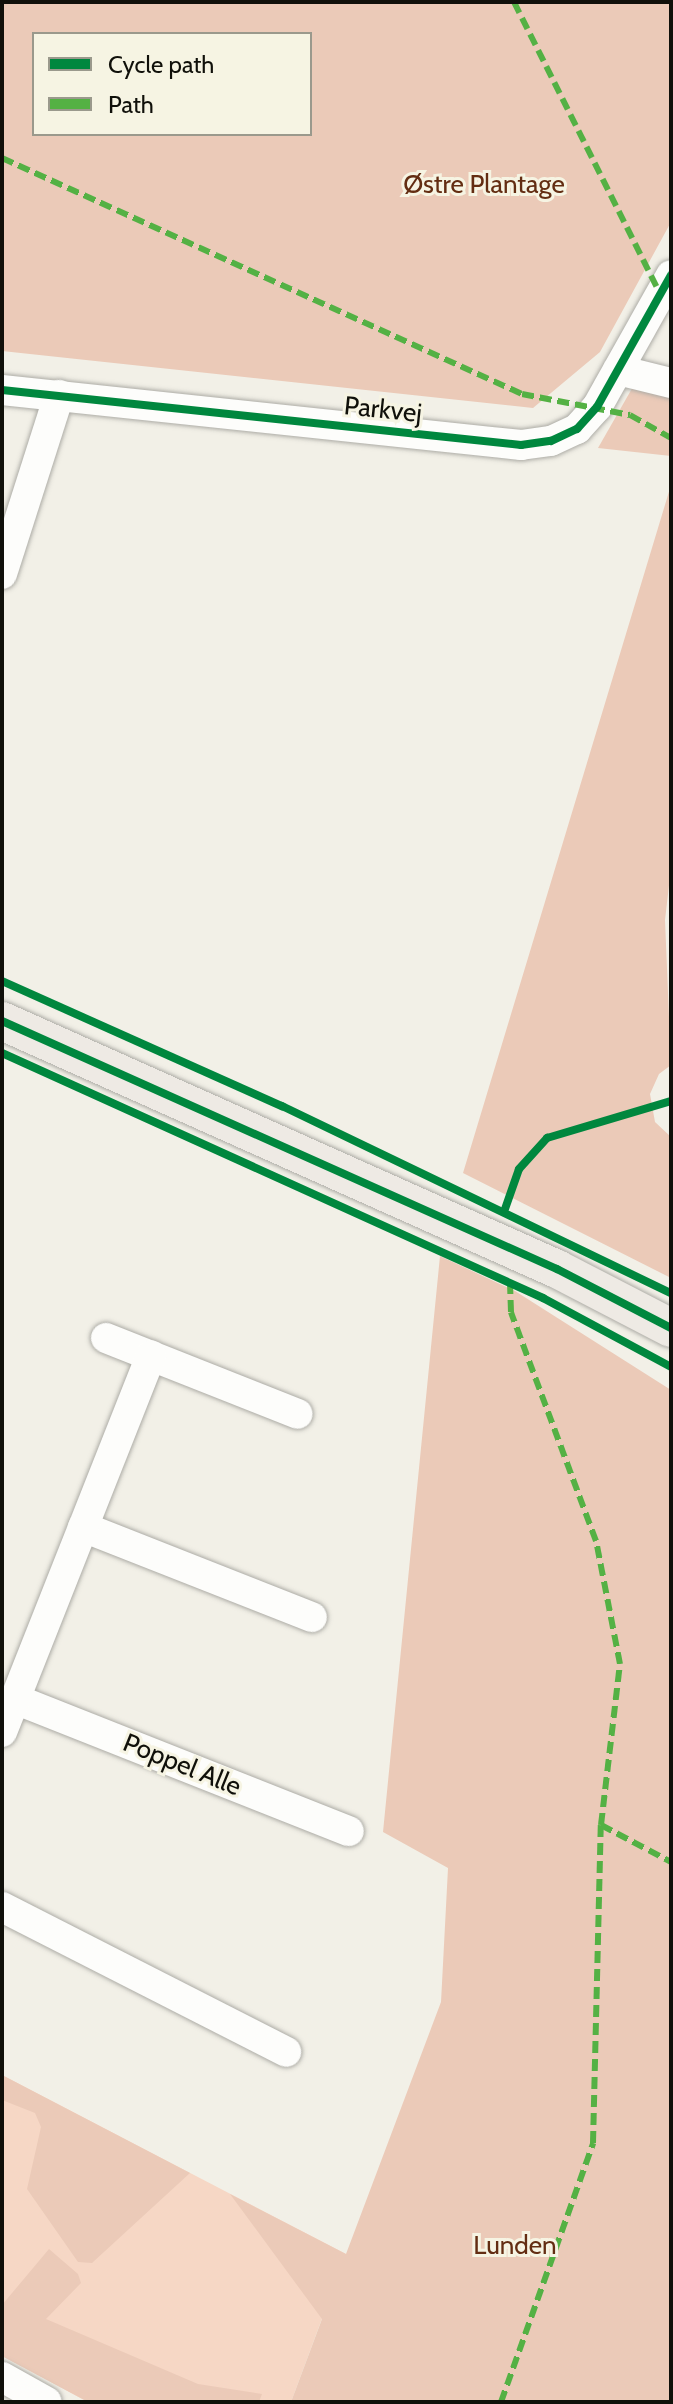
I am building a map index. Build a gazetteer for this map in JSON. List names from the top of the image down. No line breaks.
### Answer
{"streets":{"street":["Parkvej","Poppel Alle"]},"parks":["Østre Plantage","Lunden"],"legend":["Cycle path","Path"]}
